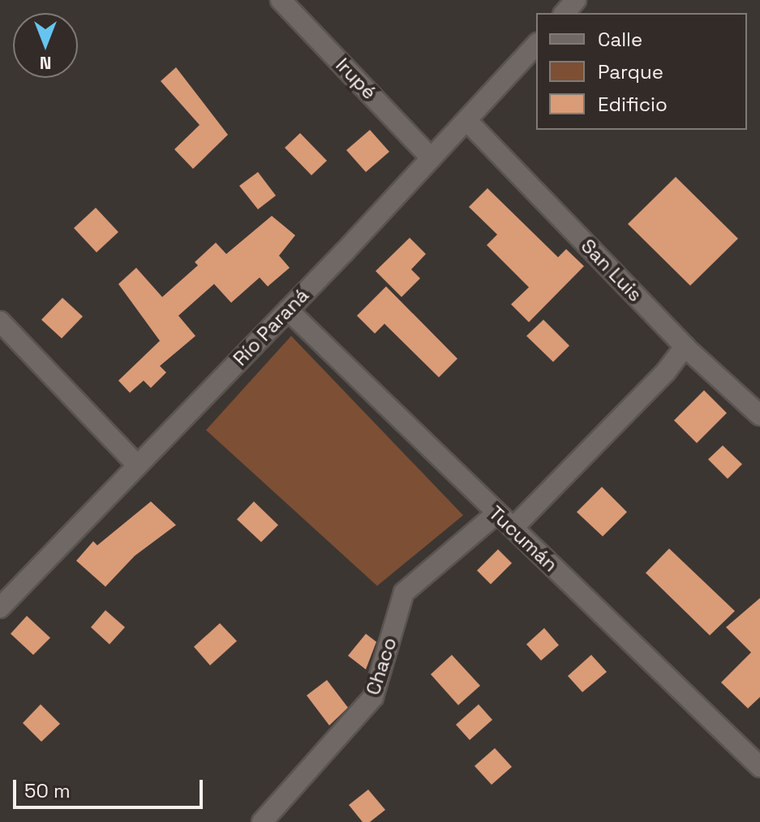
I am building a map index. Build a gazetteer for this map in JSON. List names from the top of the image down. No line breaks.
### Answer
{"streets":{"street":["Irupé","San Luis","Río Paraná","Tucumán","Chaco"]},"crossings":[["Irupé","Río Paraná"],["San Luis","Río Paraná"],["Río Paraná","Tucumán"],["Tucumán","Chaco"]],"legend":["Calle","Parque","Edificio"],"scale_bar":"50 m","north":"bottom"}
